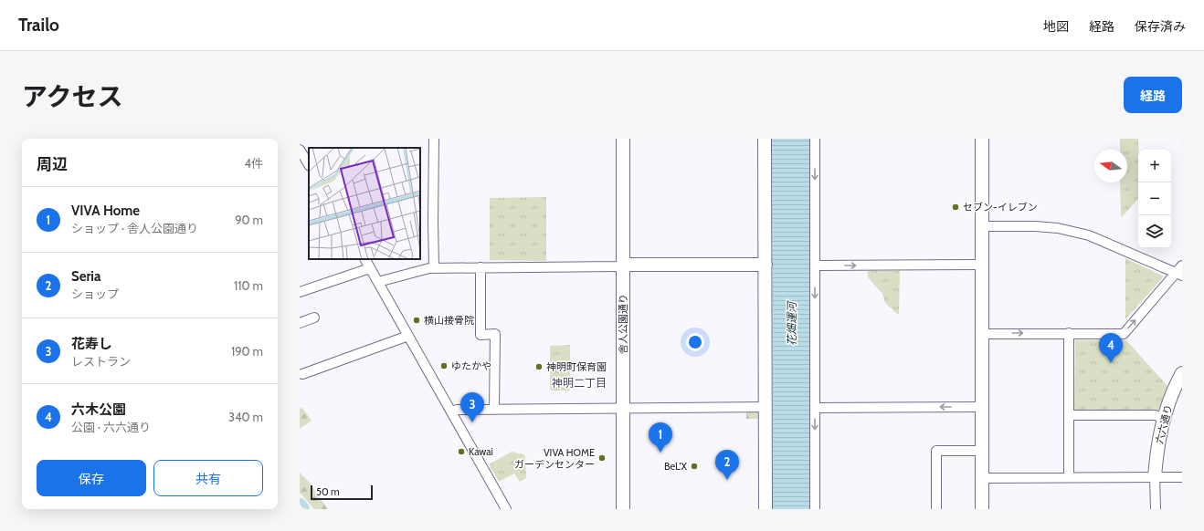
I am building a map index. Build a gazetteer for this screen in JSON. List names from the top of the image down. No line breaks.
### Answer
{"streets":{"street":["舎人公園通り","六六通り"]},"districts":["神明二丁目"],"water":["花畑運河"],"places":["セブン-イレブン","横山接骨院","ゆたかや","神明町保育園","Kawai","VIVA HOME ガーデンセンター","BeL'X"],"scale_bar":"50 m","north":"left","page":{"header":"Trailo","nav":["地図","経路","保存済み"],"title":"アクセス","buttons":["経路",["保存","共有"]],"heading":["周辺","4件"],"map_buttons":["+","−"],"list":[{"mark":"1","name":"VIVA Home","note":"ショップ · 舎人公園通り","value":"90 m"},{"mark":"2","name":"Seria","note":"ショップ","value":"110 m"},{"mark":"3","name":"花寿し","note":"レストラン","value":"190 m"},{"mark":"4","name":"六木公園","note":"公園 · 六六通り","value":"340 m"}],"pins":["4","3","1","2"],"scale":"50 m"}}
